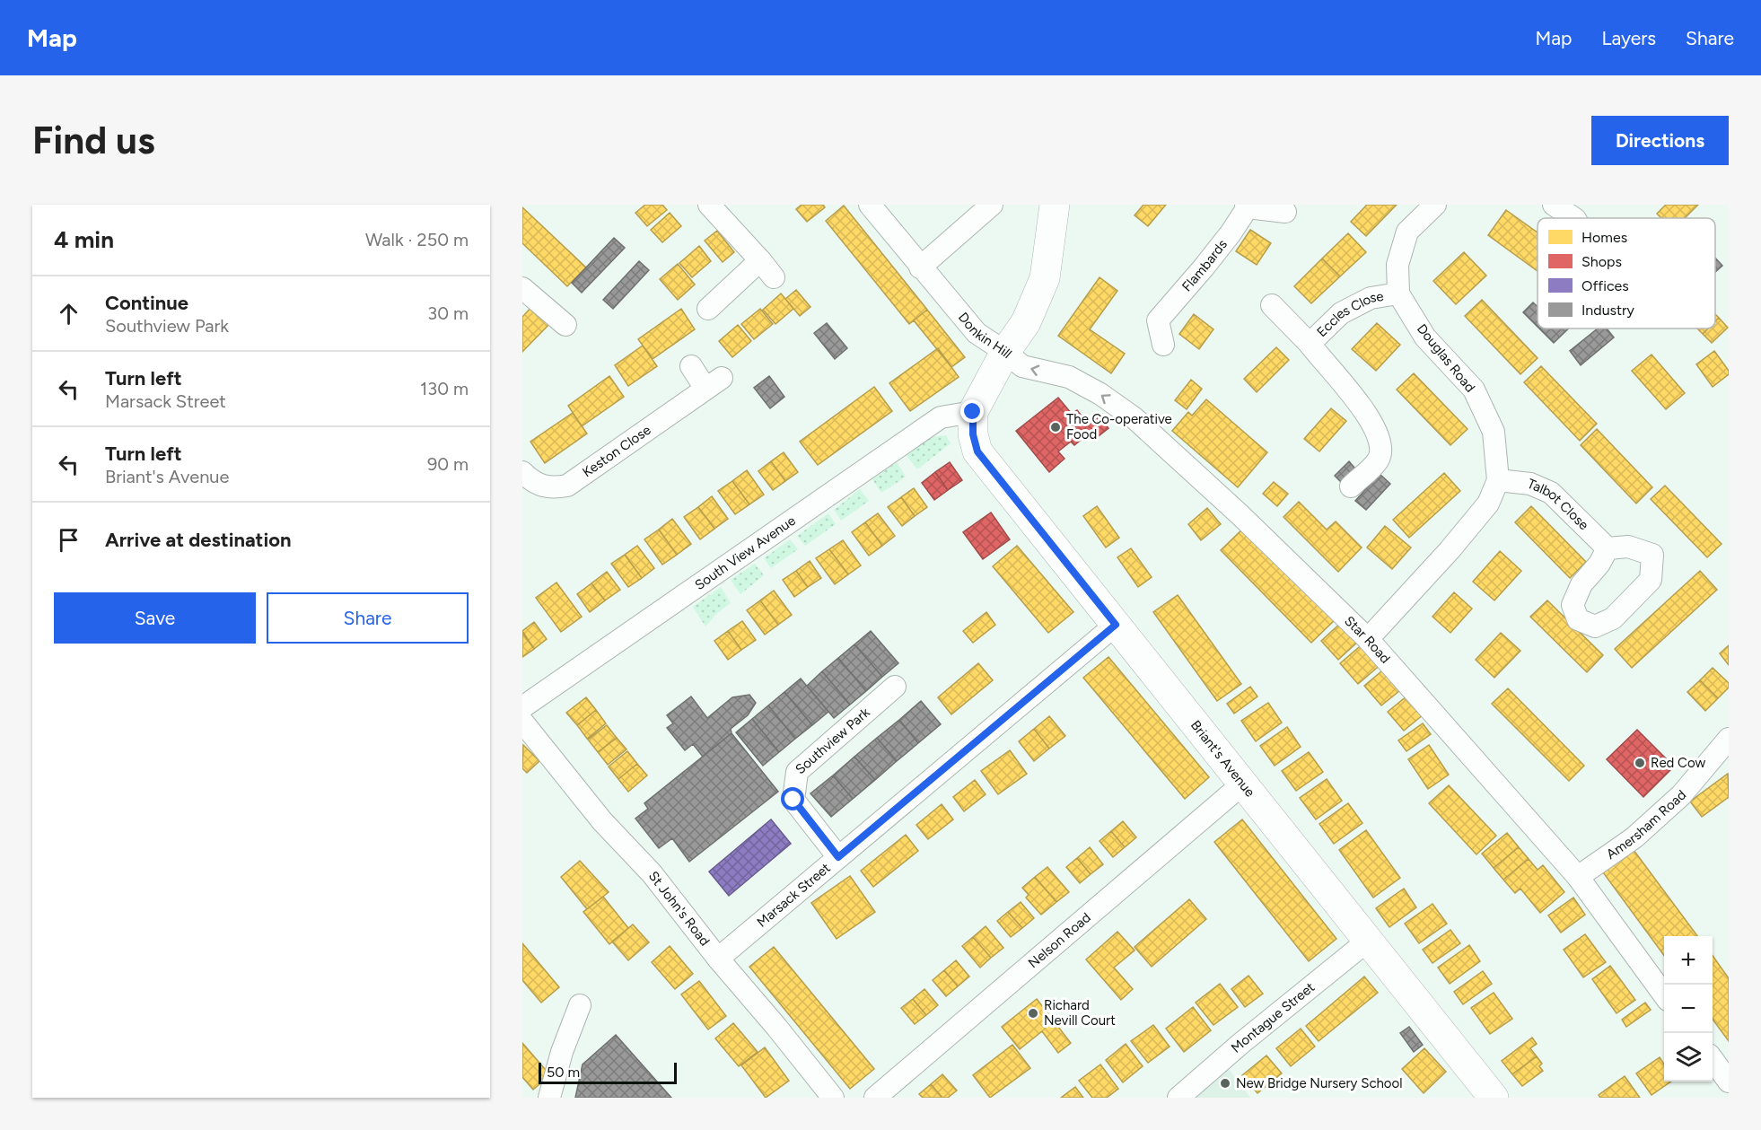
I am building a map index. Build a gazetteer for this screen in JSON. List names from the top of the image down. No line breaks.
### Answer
{"streets":{"main road":["Donkin Hill","Briant's Avenue"],"street":["Flambards","Eccles Close","Douglas Road","Keston Close","Talbot Close","South View Avenue","Star Road","Southview Park","Amersham Road","Marsack Street","St John's Road","Nelson Road","Montague Street"]},"crossings":[["Eccles Close","Douglas Road"],["Donkin Hill","South View Avenue"],["Donkin Hill","Star Road"],["Donkin Hill","Briant's Avenue"],["Douglas Road","Talbot Close"],["Douglas Road","Star Road"],["South View Avenue","Briant's Avenue"],["Star Road","Amersham Road"],["Southview Park","Marsack Street"],["Briant's Avenue","Marsack Street"],["Briant's Avenue","Nelson Road"],["Briant's Avenue","Montague Street"],["Marsack Street","St John's Road"]],"one_way":["Star Road"],"places":["The Co-operative Food","Red Cow","Richard Nevill Court","New Bridge Nursery School"],"legend":["Homes","Shops","Offices","Industry"],"scale_bar":"50 m","page":{"header":"Map","nav":["Map","Layers","Share"],"buttons":["Directions",["Save","Share"]],"title":"Find us","heading":["4 min","Walk · 250 m"],"list":[["Continue","Southview Park","30 m"],["Turn left","Marsack Street","130 m"],["Turn left","Briant's Avenue","90 m"],"Arrive at destination"],"map_buttons":["+","−"],"scale":"50 m"}}
